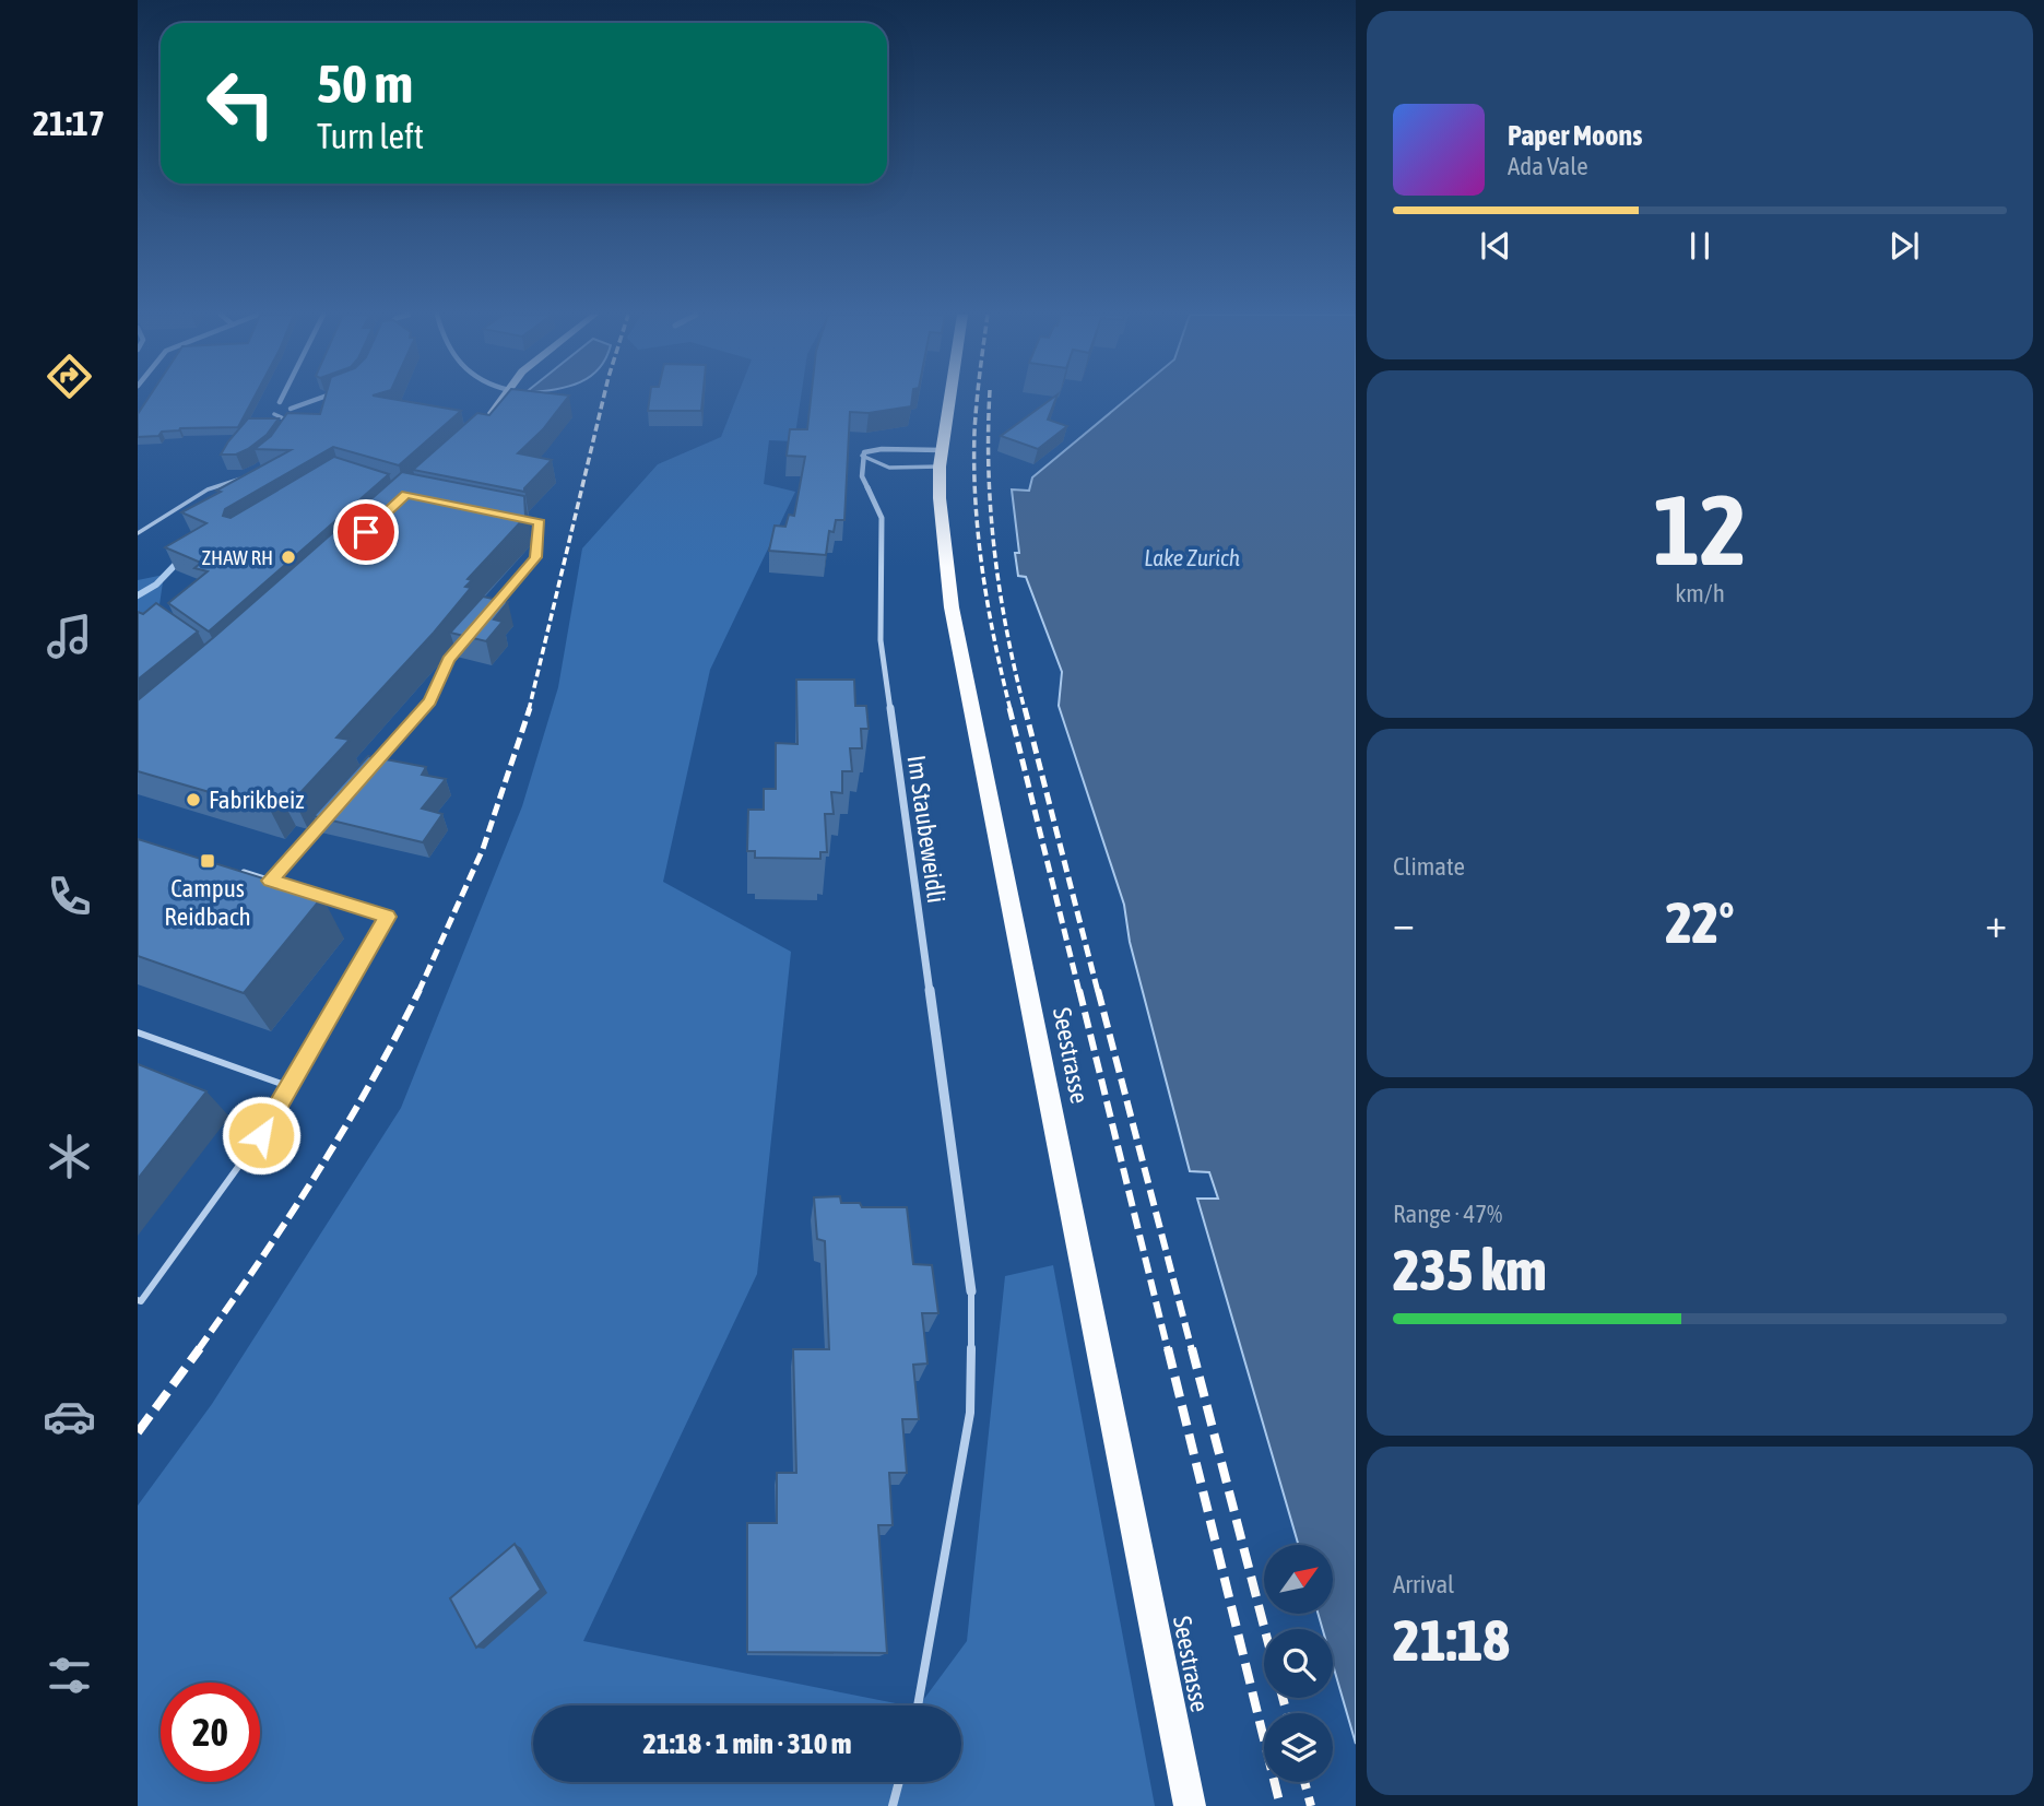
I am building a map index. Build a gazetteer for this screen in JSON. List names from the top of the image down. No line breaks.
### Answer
{"streets":{"main road":["Seestrasse"],"street":["Im Staubeweidli"]},"water":["Lake Zurich"],"places":{"other":["ZHAW RH","Fabrikbeiz"],"transit":["Campus Reidbach"]},"north":"top right","page":{"tabs":"21:17","turn":["50 m","Turn left"],"song":["Paper Moons","Ada Vale"],"tile":[["12","km/h"],"Climate",["Range · 47%","235 km"],["Arrival","21:18"]],"heat":["−","22°","+"],"limit":"20","trip":"21:18 · 1 min · 310 m"}}
